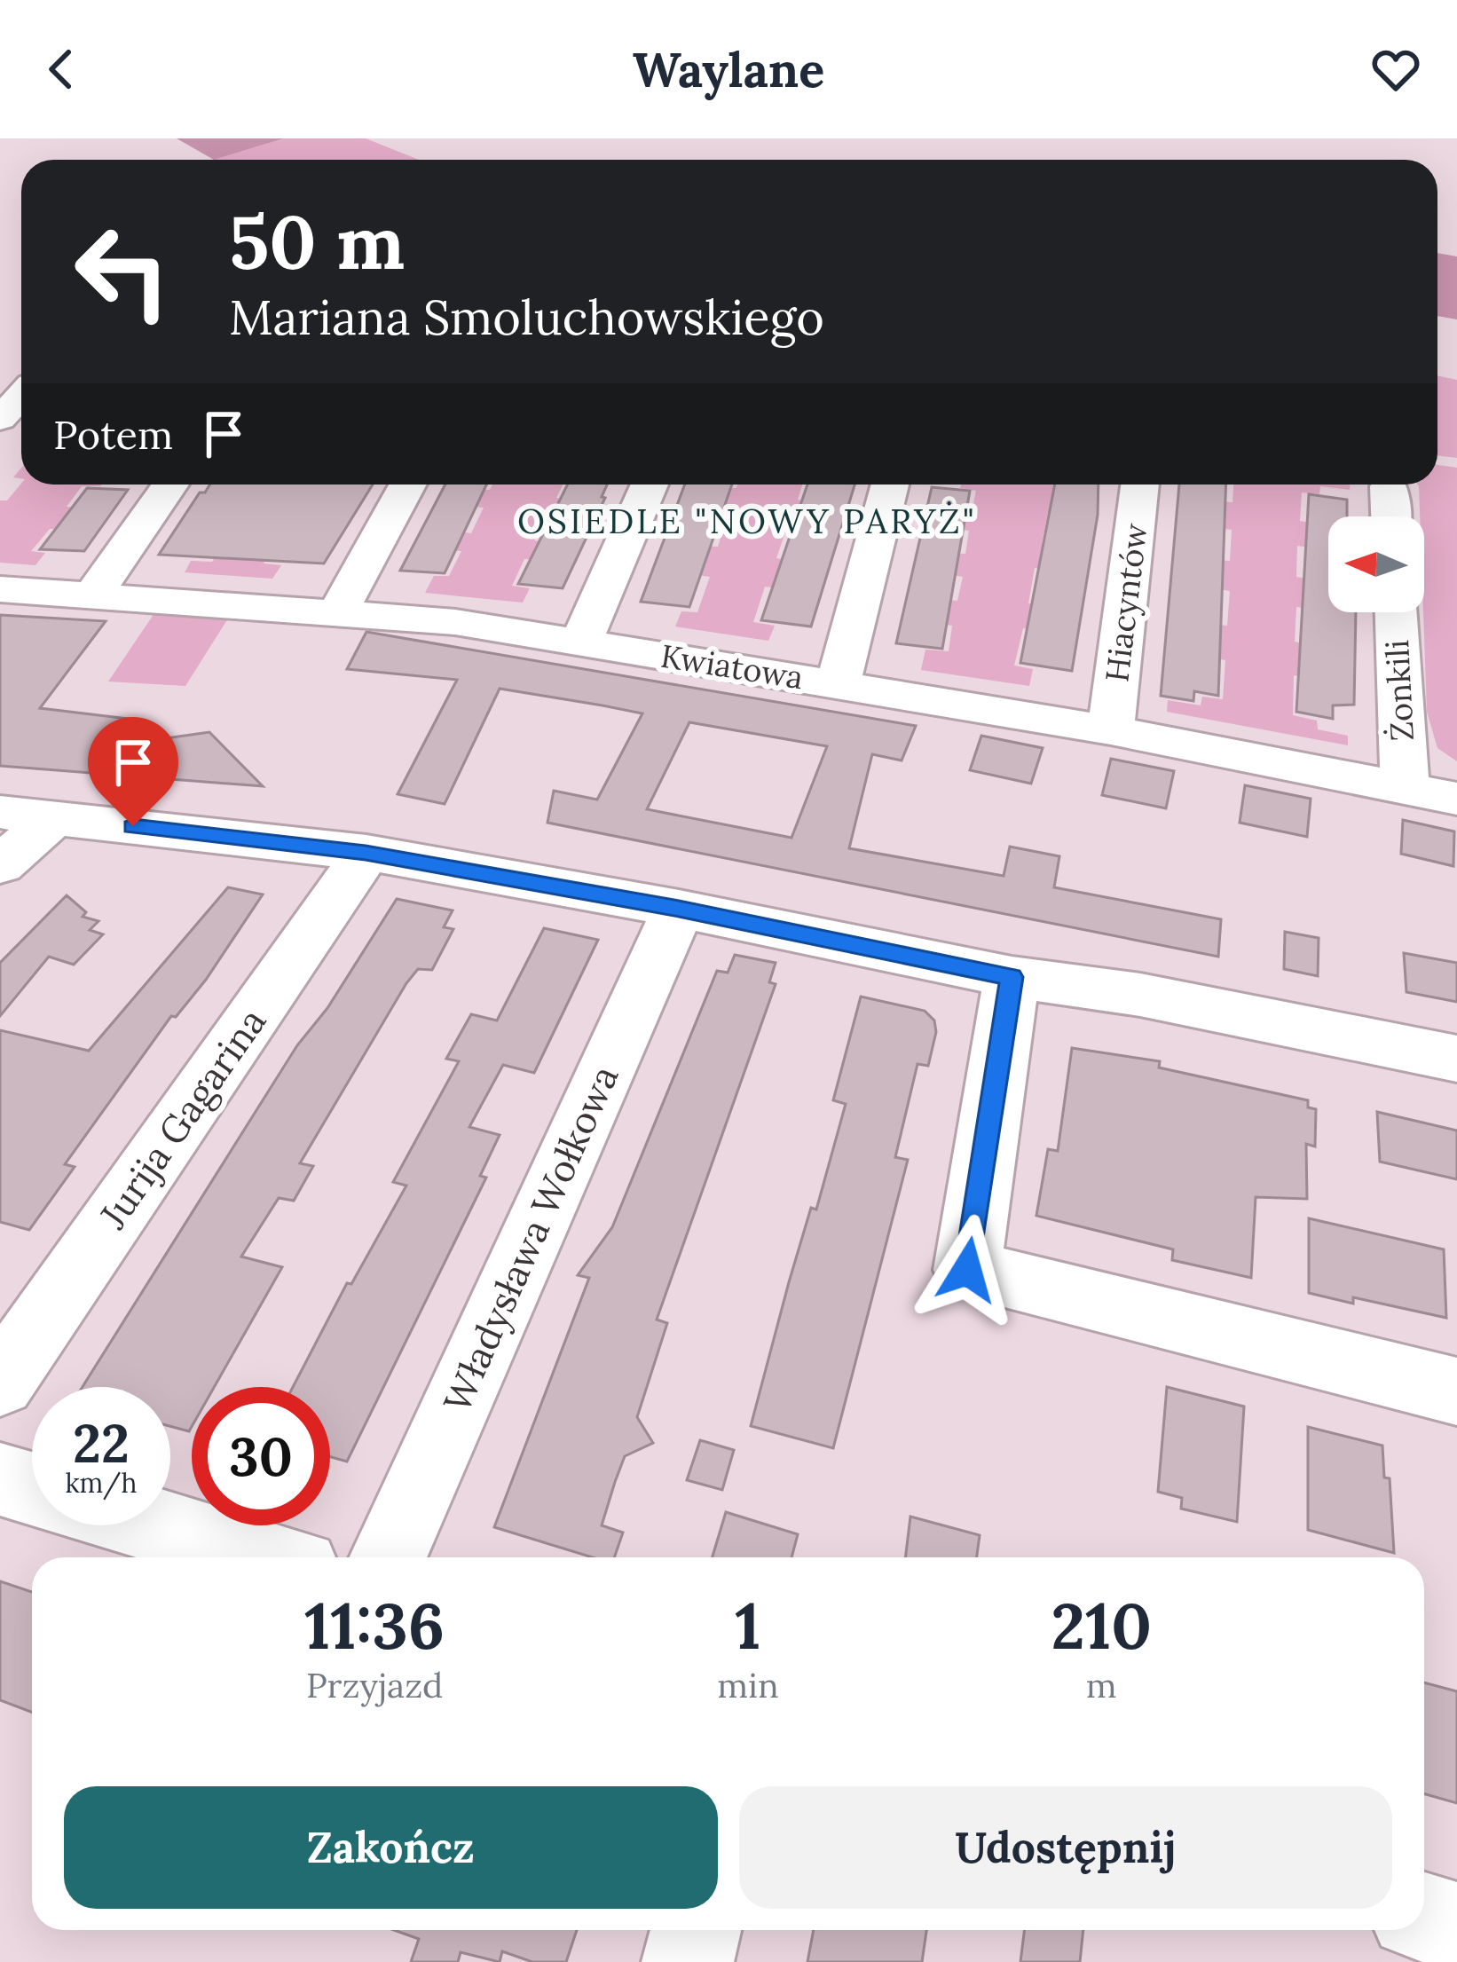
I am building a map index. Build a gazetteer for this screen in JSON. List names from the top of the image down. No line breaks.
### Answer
{"streets":{"street":["Hiacyntów","Kwiatowa","Żonkili","Jurija Gagarina","Władysława Wołkowa"]},"crossings":[["Hiacyntów","Kwiatowa"],["Kwiatowa","Żonkili"]],"districts":["OSIEDLE \"NOWY PARYŻ\""],"north":"left","page":{"header":"Waylane","turn":["50 m","Mariana Smoluchowskiego"],"then":"Potem","speed":"22 km/h","limit":"30","eta":["11:36","Przyjazd","1","min","210","m"],"buttons":["Zakończ","Udostępnij"]}}
